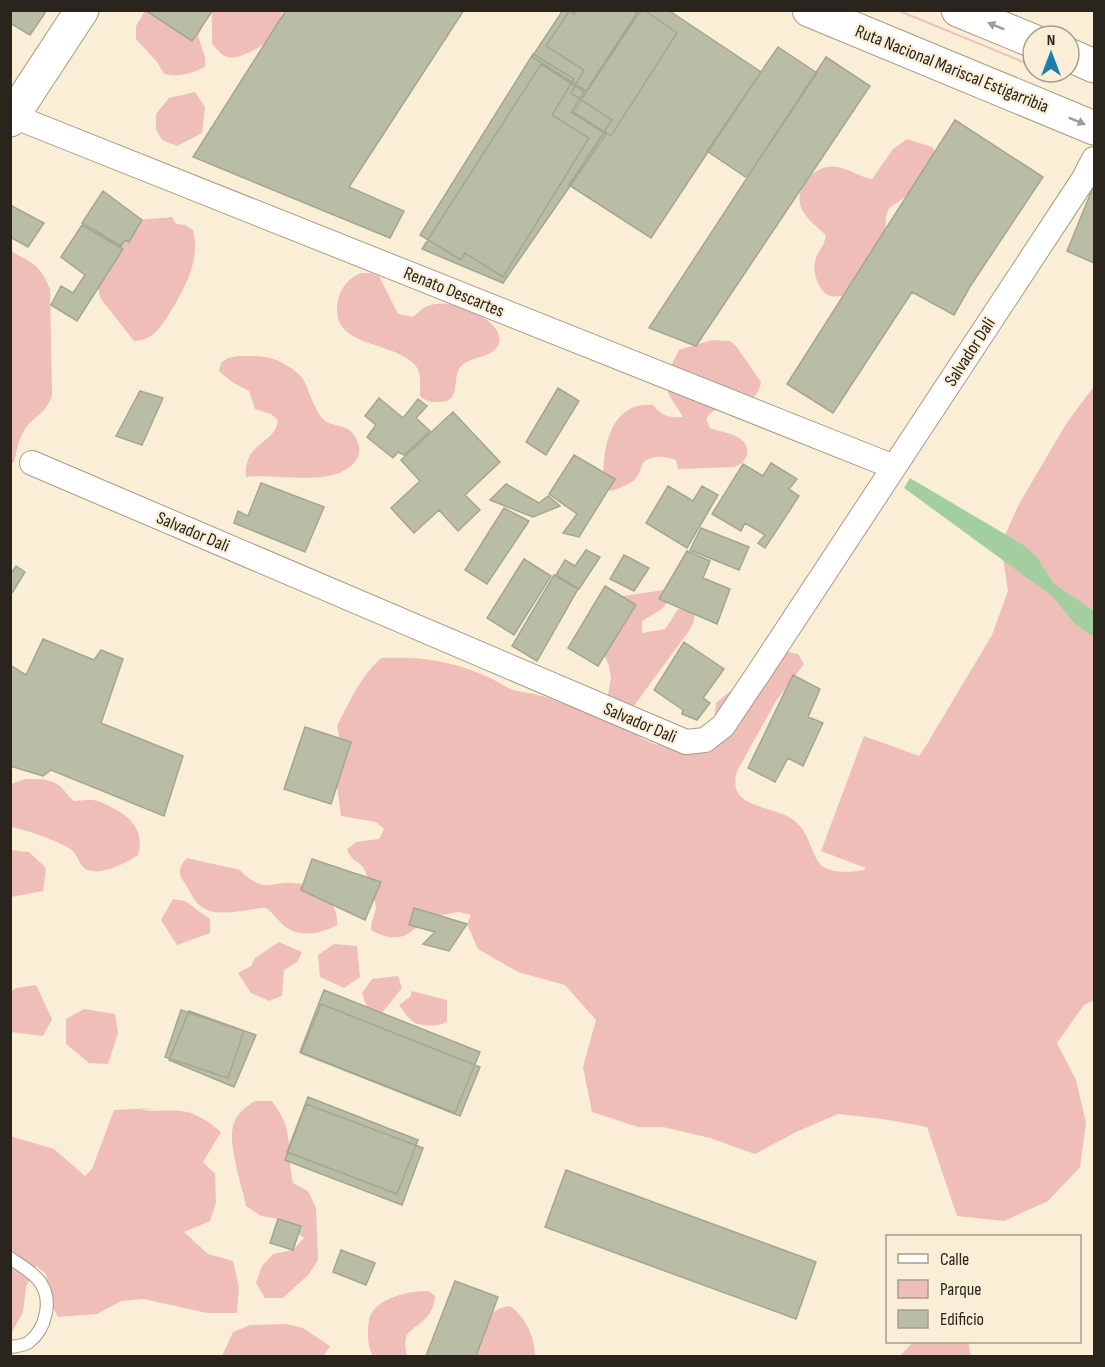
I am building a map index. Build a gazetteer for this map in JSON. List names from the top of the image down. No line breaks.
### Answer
{"streets":{"main road":["Ruta Nacional Mariscal Estigarribia"],"street":["Renato Descartes","Salvador Dali"]},"crossings":[["Renato Descartes","Salvador Dali"]],"one_way":["Ruta Nacional Mariscal Estigarribia"],"legend":["Calle","Parque","Edificio"],"north":"top"}
